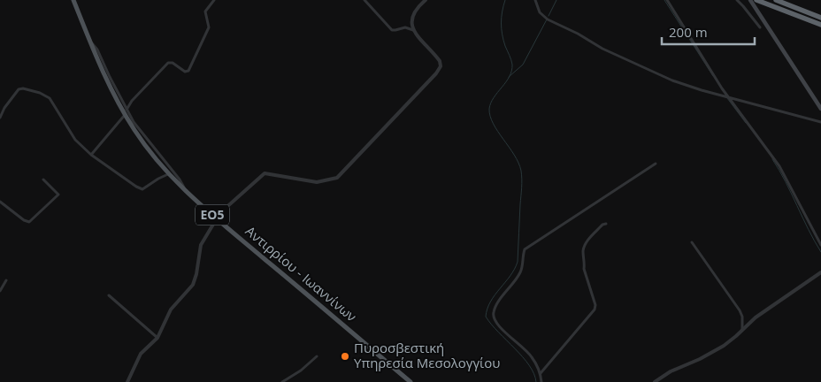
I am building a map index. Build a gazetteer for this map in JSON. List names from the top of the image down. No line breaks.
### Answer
{"streets":{"main road":["ΕΟ5","Αντιρρίου - Ιωαννίνων"]},"places":["Πυροσβεστική Υπηρεσία Μεσολογγίου"],"scale_bar":"200 m"}
